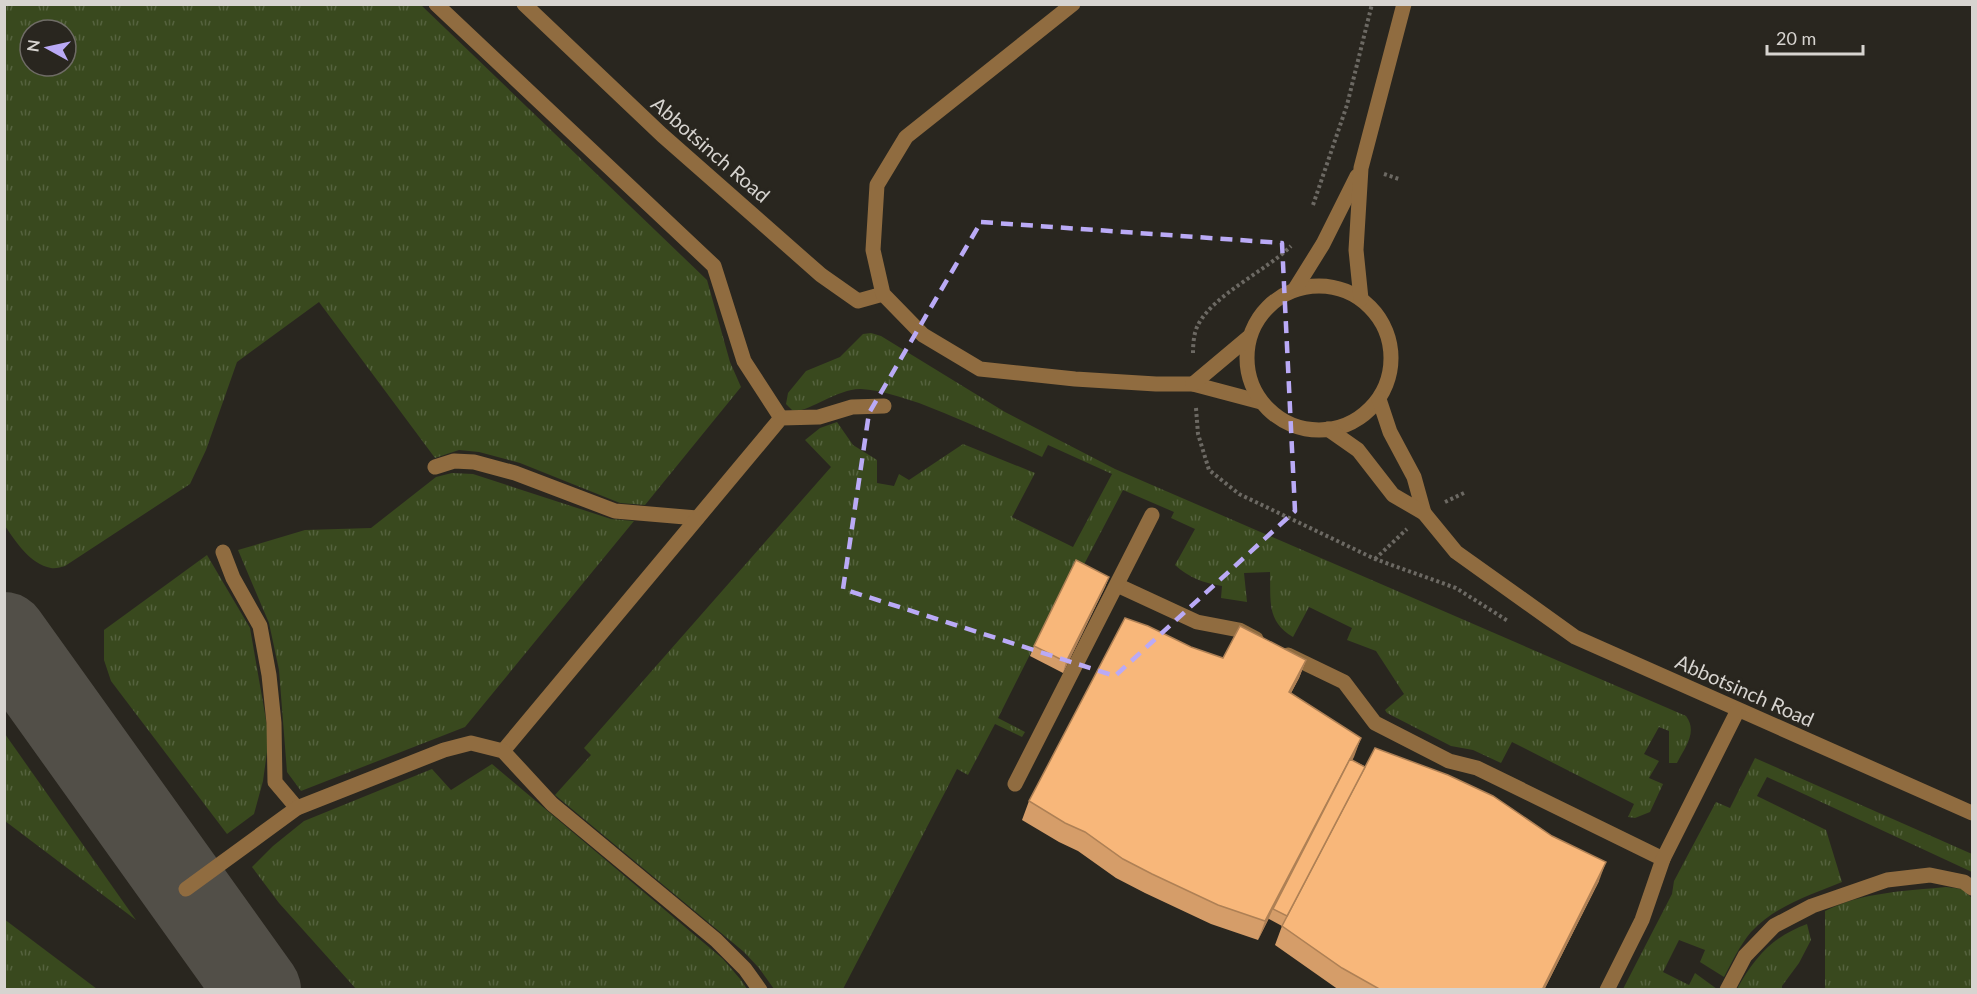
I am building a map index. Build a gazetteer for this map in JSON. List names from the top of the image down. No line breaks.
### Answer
{"streets":{"street":["Abbotsinch Road"]},"scale_bar":"20 m","north":"left"}
